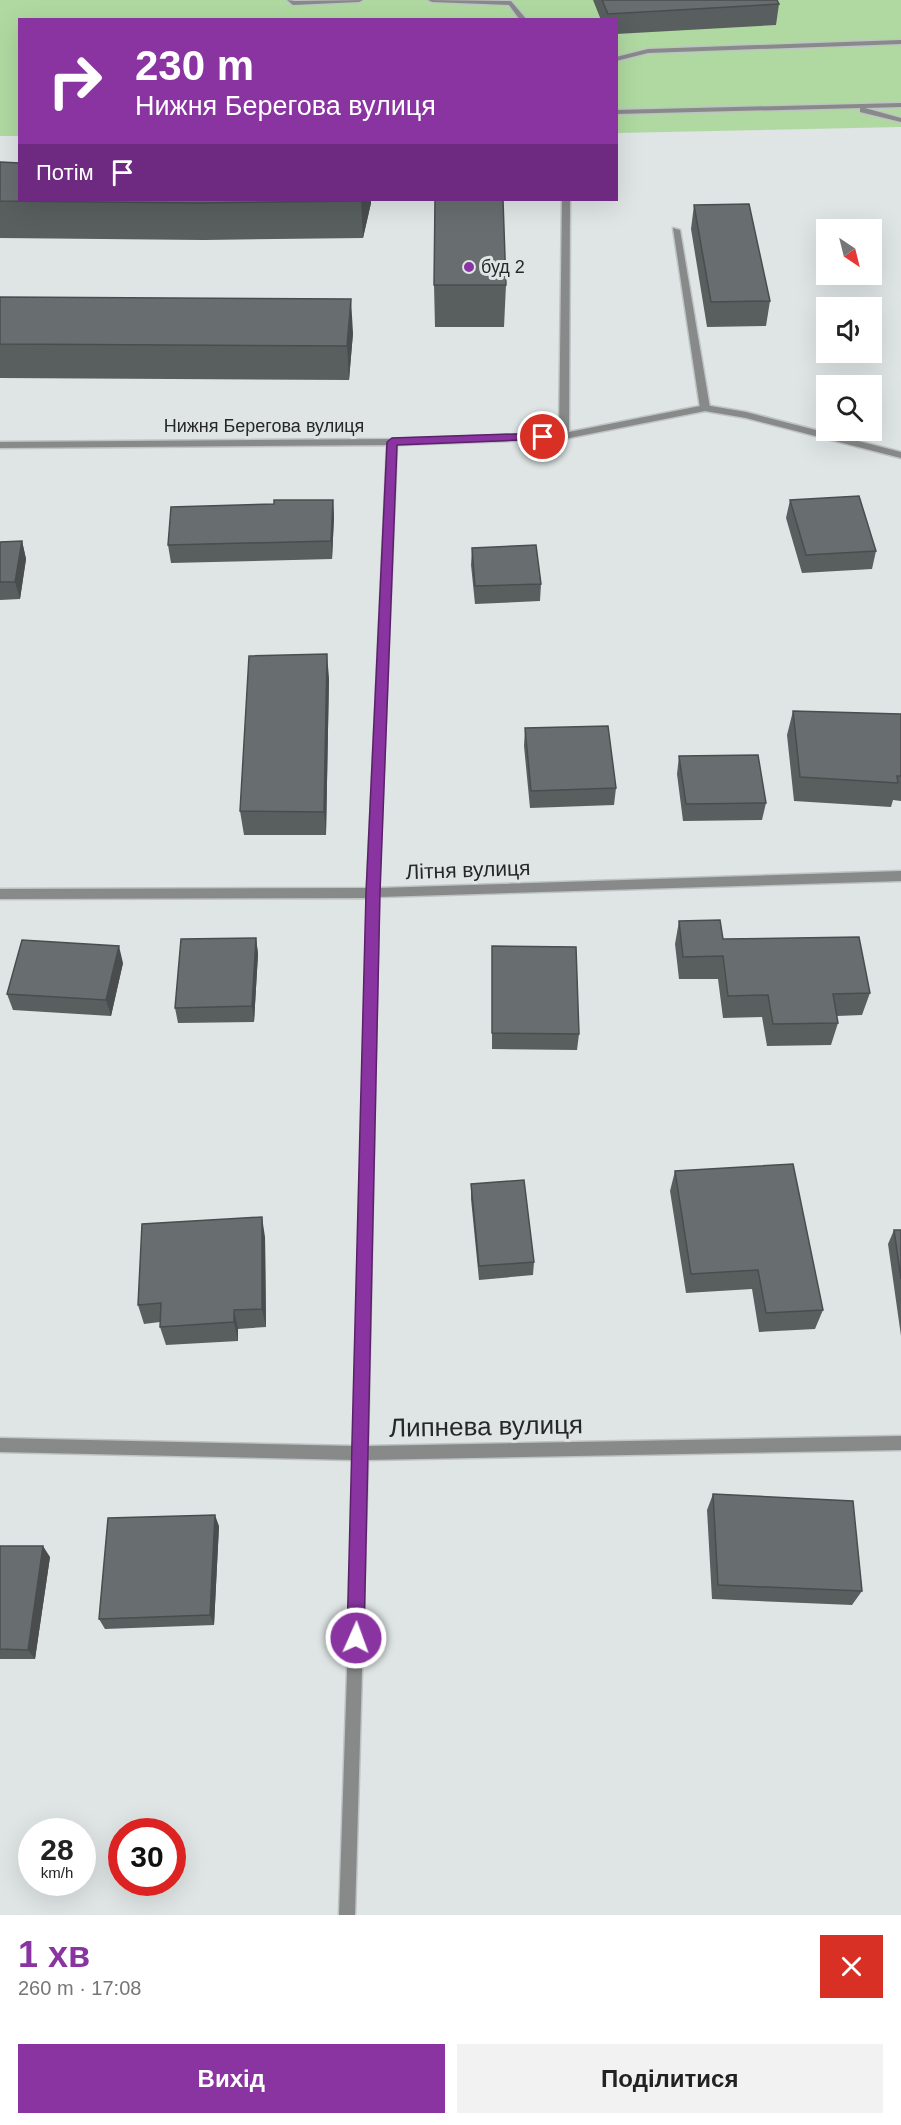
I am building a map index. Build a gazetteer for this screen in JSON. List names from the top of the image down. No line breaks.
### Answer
{"streets":{"street":["Нижня Берегова вулиця","Літня вулиця","Липнева вулиця"]},"places":["буд 2"],"north":"bottom right","page":{"turn":["230 m","Нижня Берегова вулиця"],"then":"Потім","speed":"28 km/h","limit":"30","heading":["1 хв","260 m · 17:08"],"buttons":["Вихід","Поділитися"]}}
